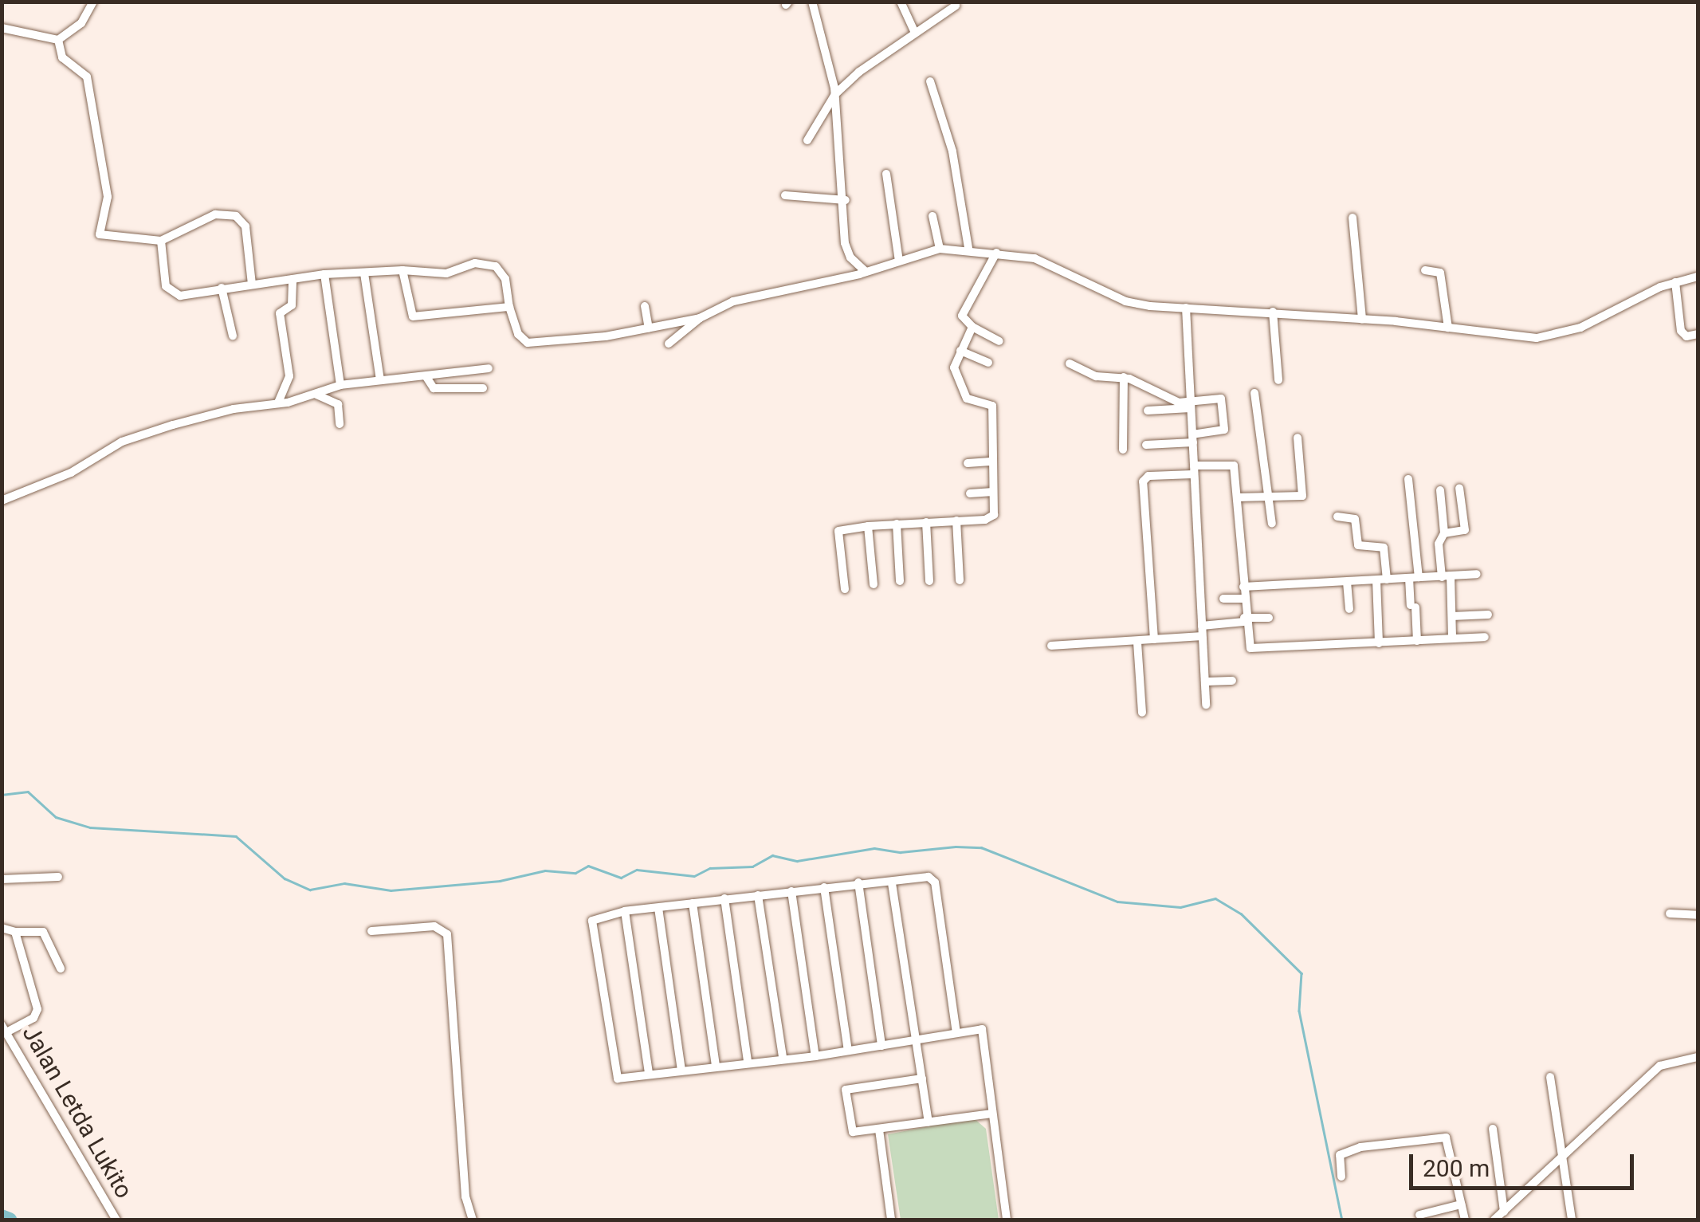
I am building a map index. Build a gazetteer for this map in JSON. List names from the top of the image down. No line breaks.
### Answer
{"streets":{"street":["Jalan Letda Lukito"]},"scale_bar":"200 m"}
